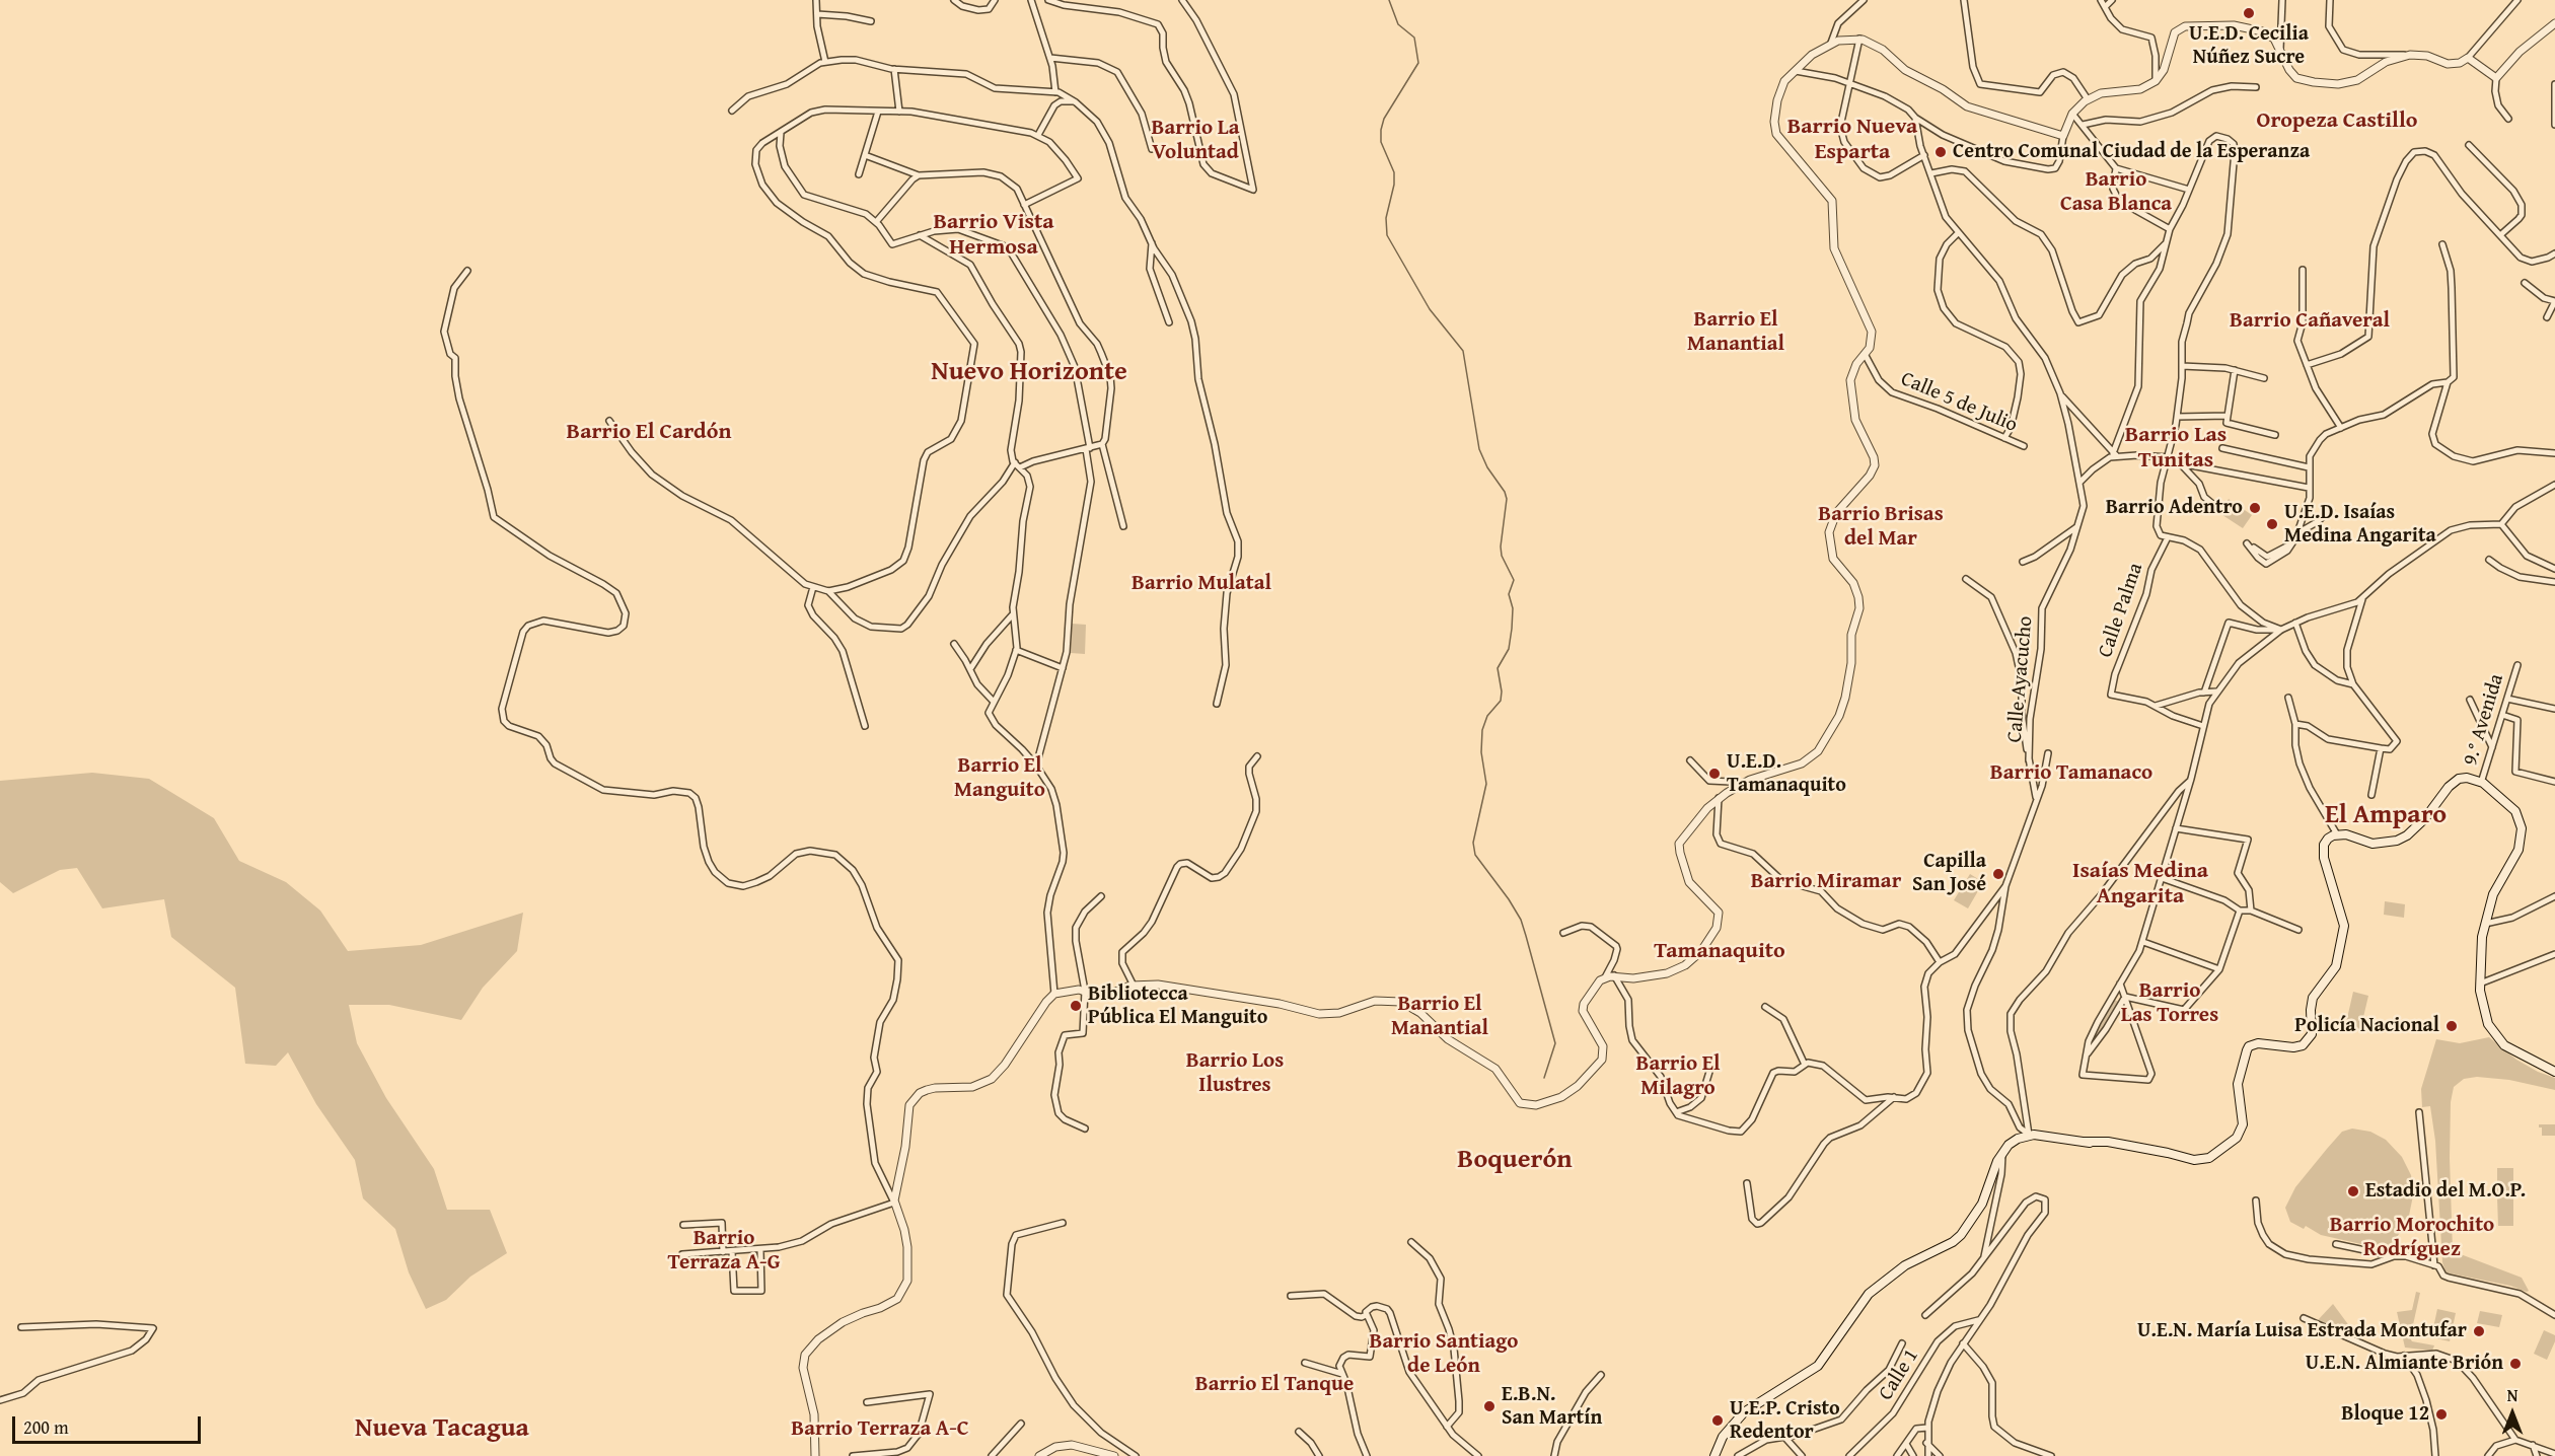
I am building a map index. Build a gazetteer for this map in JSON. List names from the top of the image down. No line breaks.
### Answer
{"streets":{"street":["Calle 5 de Julio","Calle Palma","Calle Ayacucho","9.° Avenida","Calle 1"]},"districts":["Oropeza Castillo","Barrio Nueva Esparta","Barrio La Voluntad","Barrio Casa Blanca","Barrio Vista Hermosa","Barrio El Manantial","Barrio Cañaveral","Nuevo Horizonte","Barrio El Cardón","Barrio Las Tunitas","Barrio Brisas del Mar","Barrio Mulatal","Barrio El Manguito","Barrio Tamanaco","El Amparo","Isaías Medina Angarita","Barrio Miramar","Tamanaquito","Barrio Las Torres","Barrio El Manantial","Barrio Los Ilustres","Barrio El Milagro","Boquerón","Barrio Morochito Rodríguez","Barrio Terraza A-G","Barrio Santiago de León","Barrio El Tanque","Nueva Tacagua","Barrio Terraza A-C"],"places":["U.E.D. Cecilia Núñez Sucre","Centro Comunal Ciudad de la Esperanza","Barrio Adentro","U.E.D. Isaías Medina Angarita","U.E.D. Tamanaquito","Capilla San José","Bibliotecca Pública El Manguito","Policía Nacional","Estadio del M.O.P.","U.E.N. María Luisa Estrada Montufar","U.E.N. Almiante Brión","E.B.N. San Martín","Bloque 12","U.E.P. Cristo Redentor"],"scale_bar":"200 m","north":"top"}
